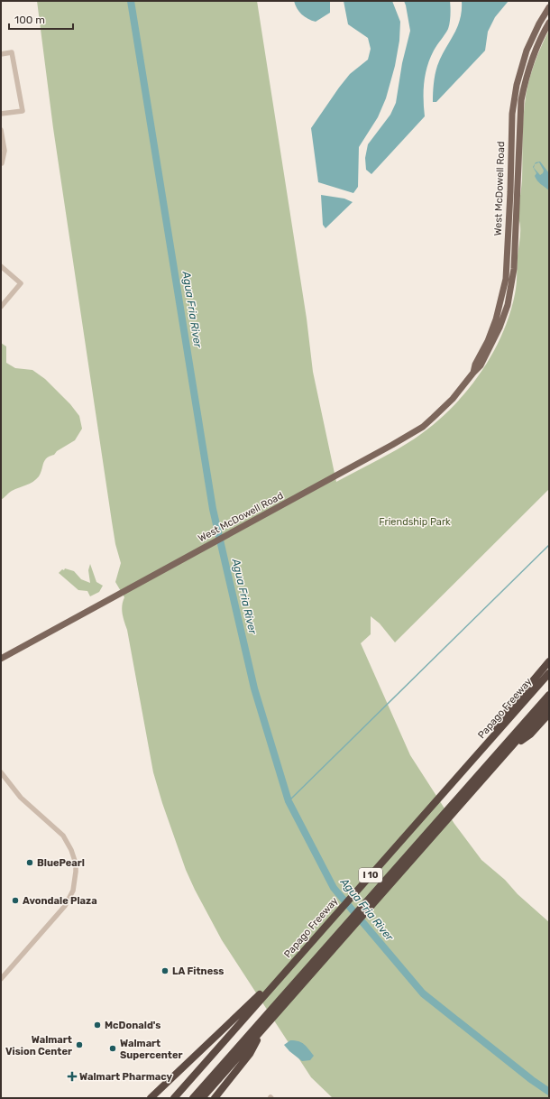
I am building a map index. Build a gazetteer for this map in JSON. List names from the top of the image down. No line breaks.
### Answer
{"streets":{"highway":["Papago Freeway","I 10"],"main road":["West McDowell Road"]},"water":["Agua Fria River"],"parks":["Friendship Park"],"places":{"other":["BluePearl","Avondale Plaza","LA Fitness","McDonald's","Walmart Vision Center","Walmart Supercenter"],"health":["Walmart Pharmacy"]},"scale_bar":"100 m"}
